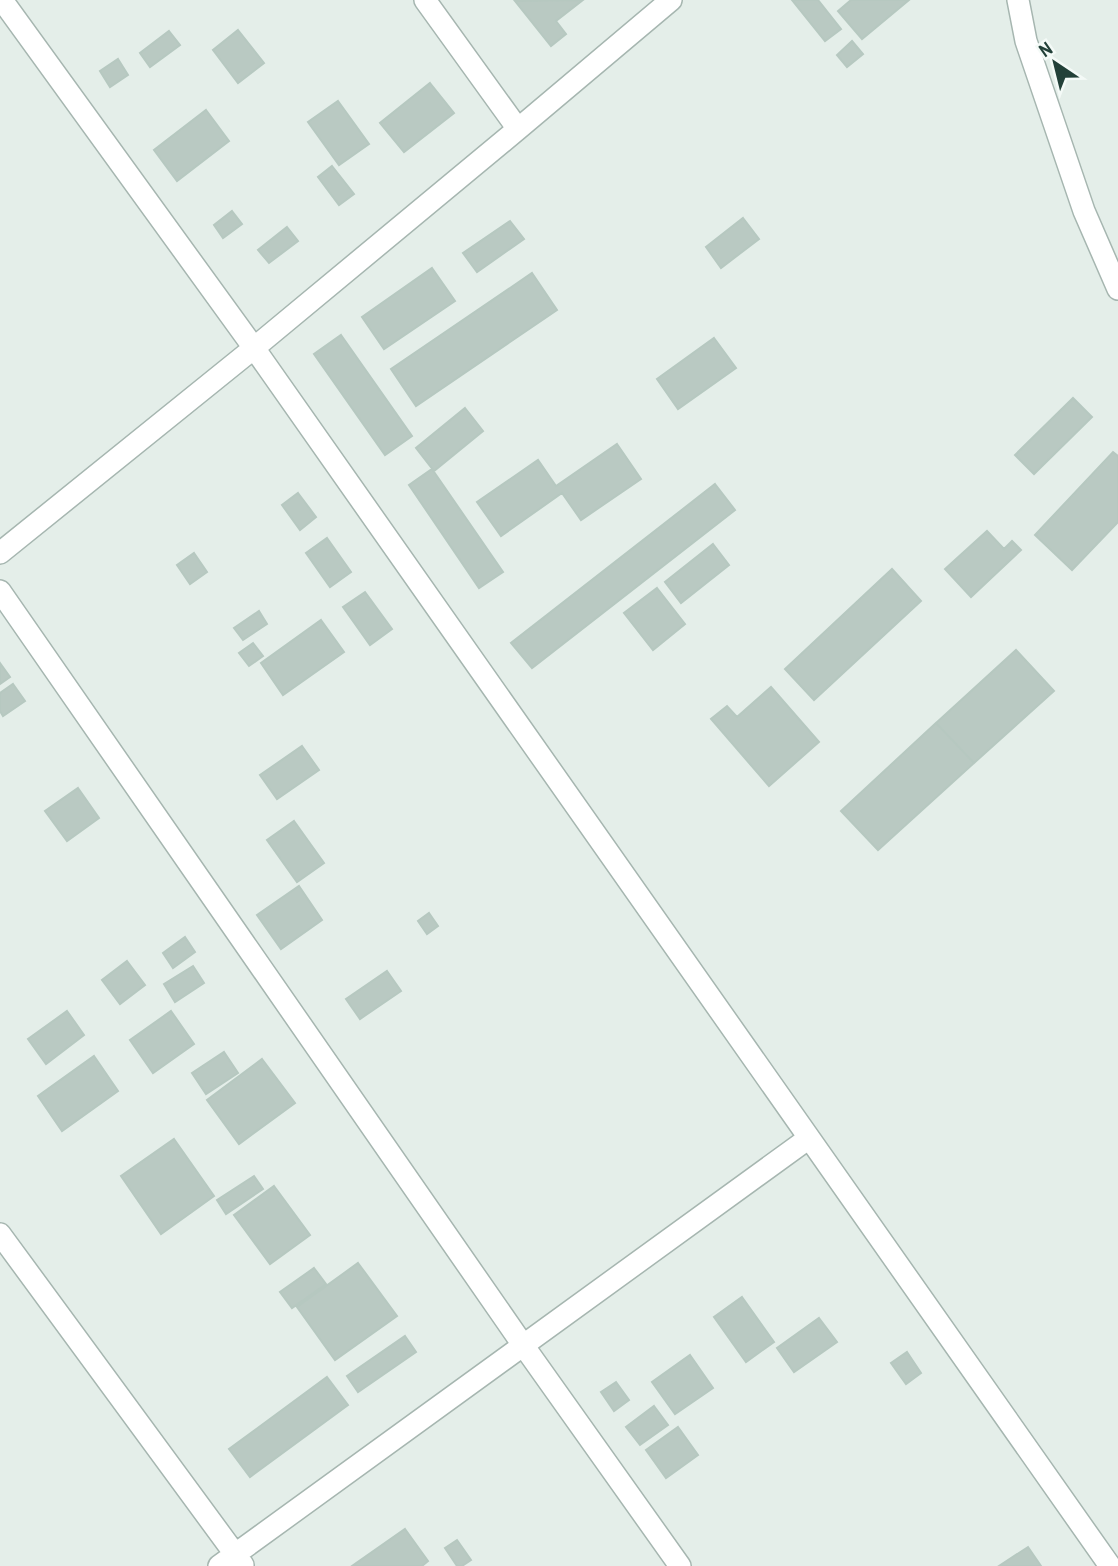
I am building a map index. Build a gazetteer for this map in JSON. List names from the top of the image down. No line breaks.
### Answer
{"north":"top left"}
